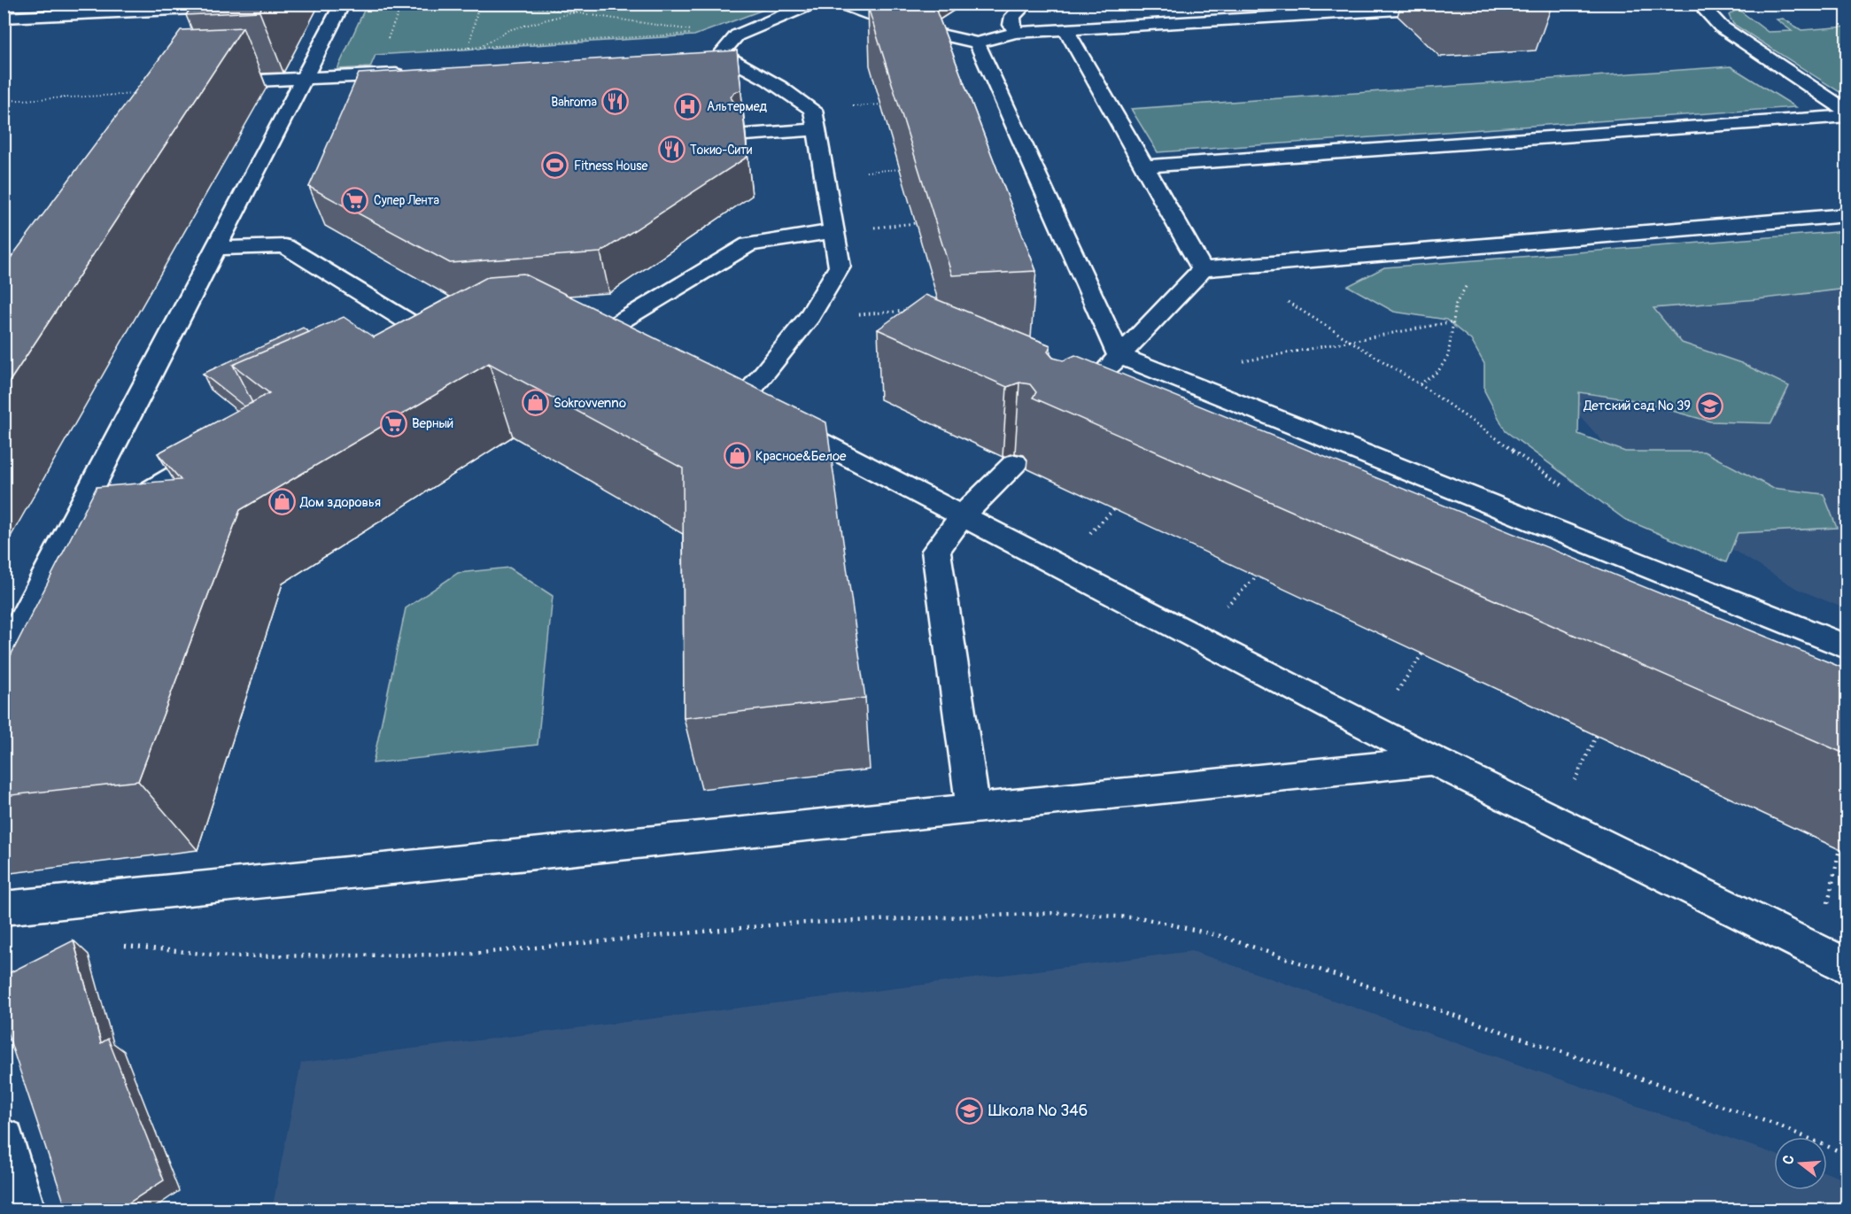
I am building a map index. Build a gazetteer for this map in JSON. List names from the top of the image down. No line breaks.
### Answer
{"places":{"restaurant":["Bahroma","Токио-Сити"],"hospital":["Альтермед"],"sports":["Fitness House"],"supermarket":["Супер Лента","Верный"],"shop":["Sokrovvenno","Красное&Белое","Дом здоровья"],"school or university":["Детский сад № 39","Школа № 346"]},"north":"left"}
